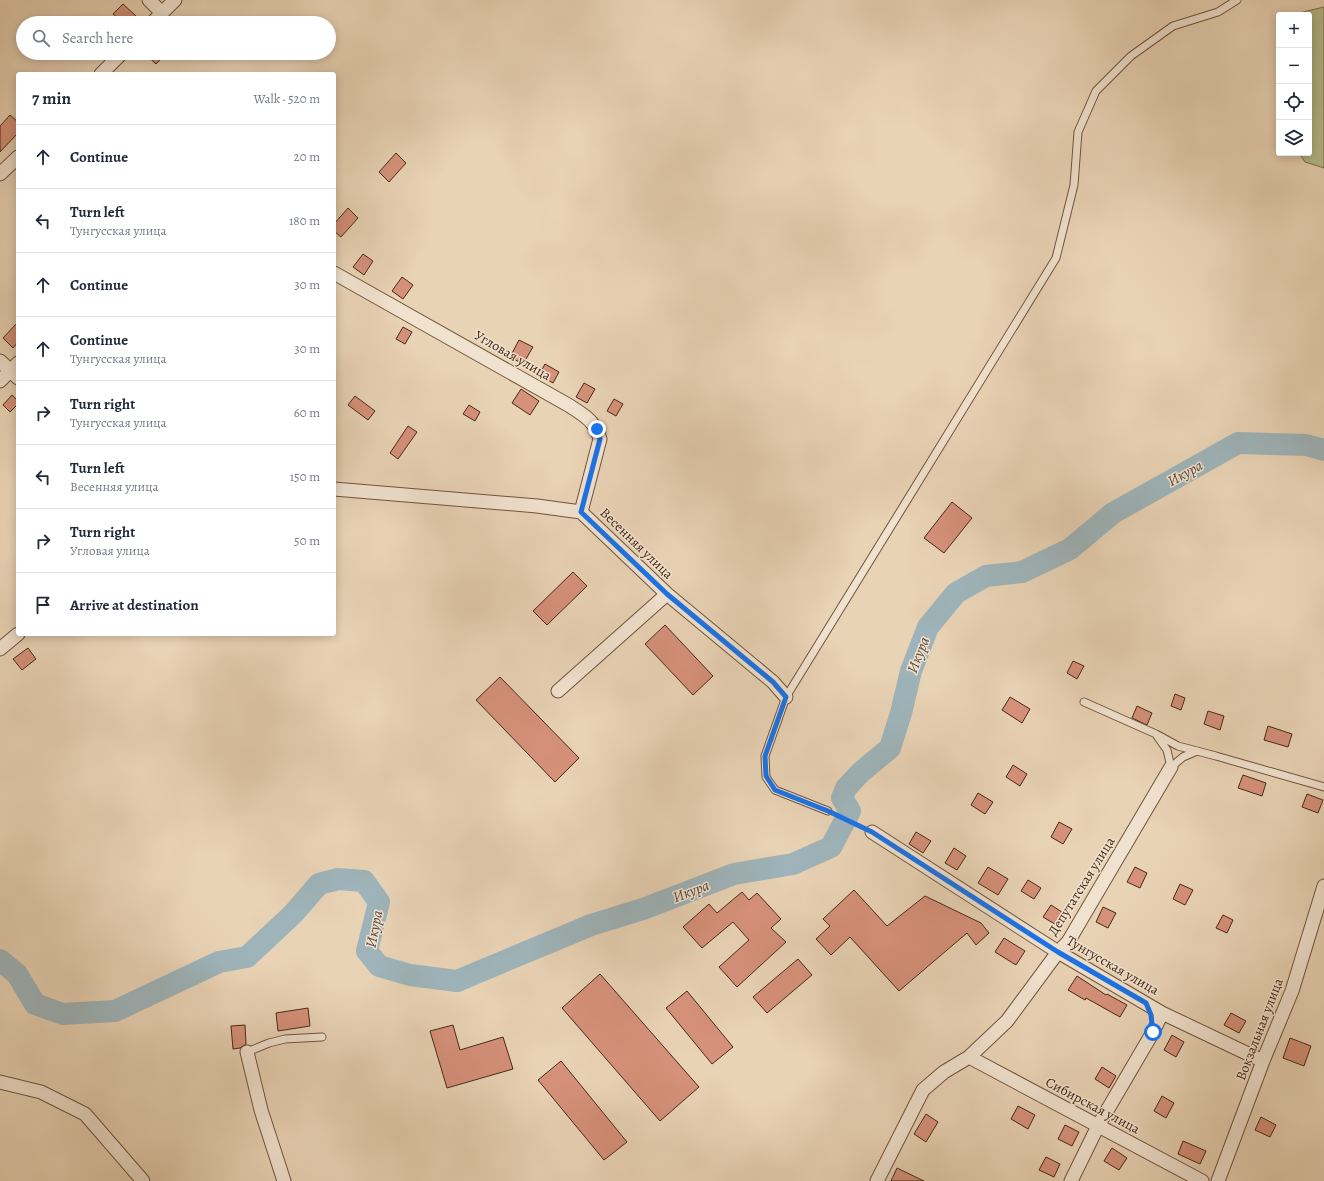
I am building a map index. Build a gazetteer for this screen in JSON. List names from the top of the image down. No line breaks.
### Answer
{"streets":{"street":["Угловая улица","Весенняя улица","Депутатская улица","Тунгусская улица","Вокзальная улица","Сибирская улица"]},"crossings":[["Угловая улица","Весенняя улица"],["Депутатская улица","Тунгусская улица"],["Депутатская улица","Сибирская улица"],["Тунгусская улица","Вокзальная улица"]],"water":["Икура"],"page":{"map_buttons":["+","−"],"search":"Search here","heading":["7 min","Walk · 520 m"],"list":[["Continue","20 m"],["Turn left","Тунгусская улица","180 m"],["Continue","30 m"],["Continue","Тунгусская улица","30 m"],["Turn right","Тунгусская улица","60 m"],["Turn left","Весенняя улица","150 m"],["Turn right","Угловая улица","50 m"],"Arrive at destination"]}}
